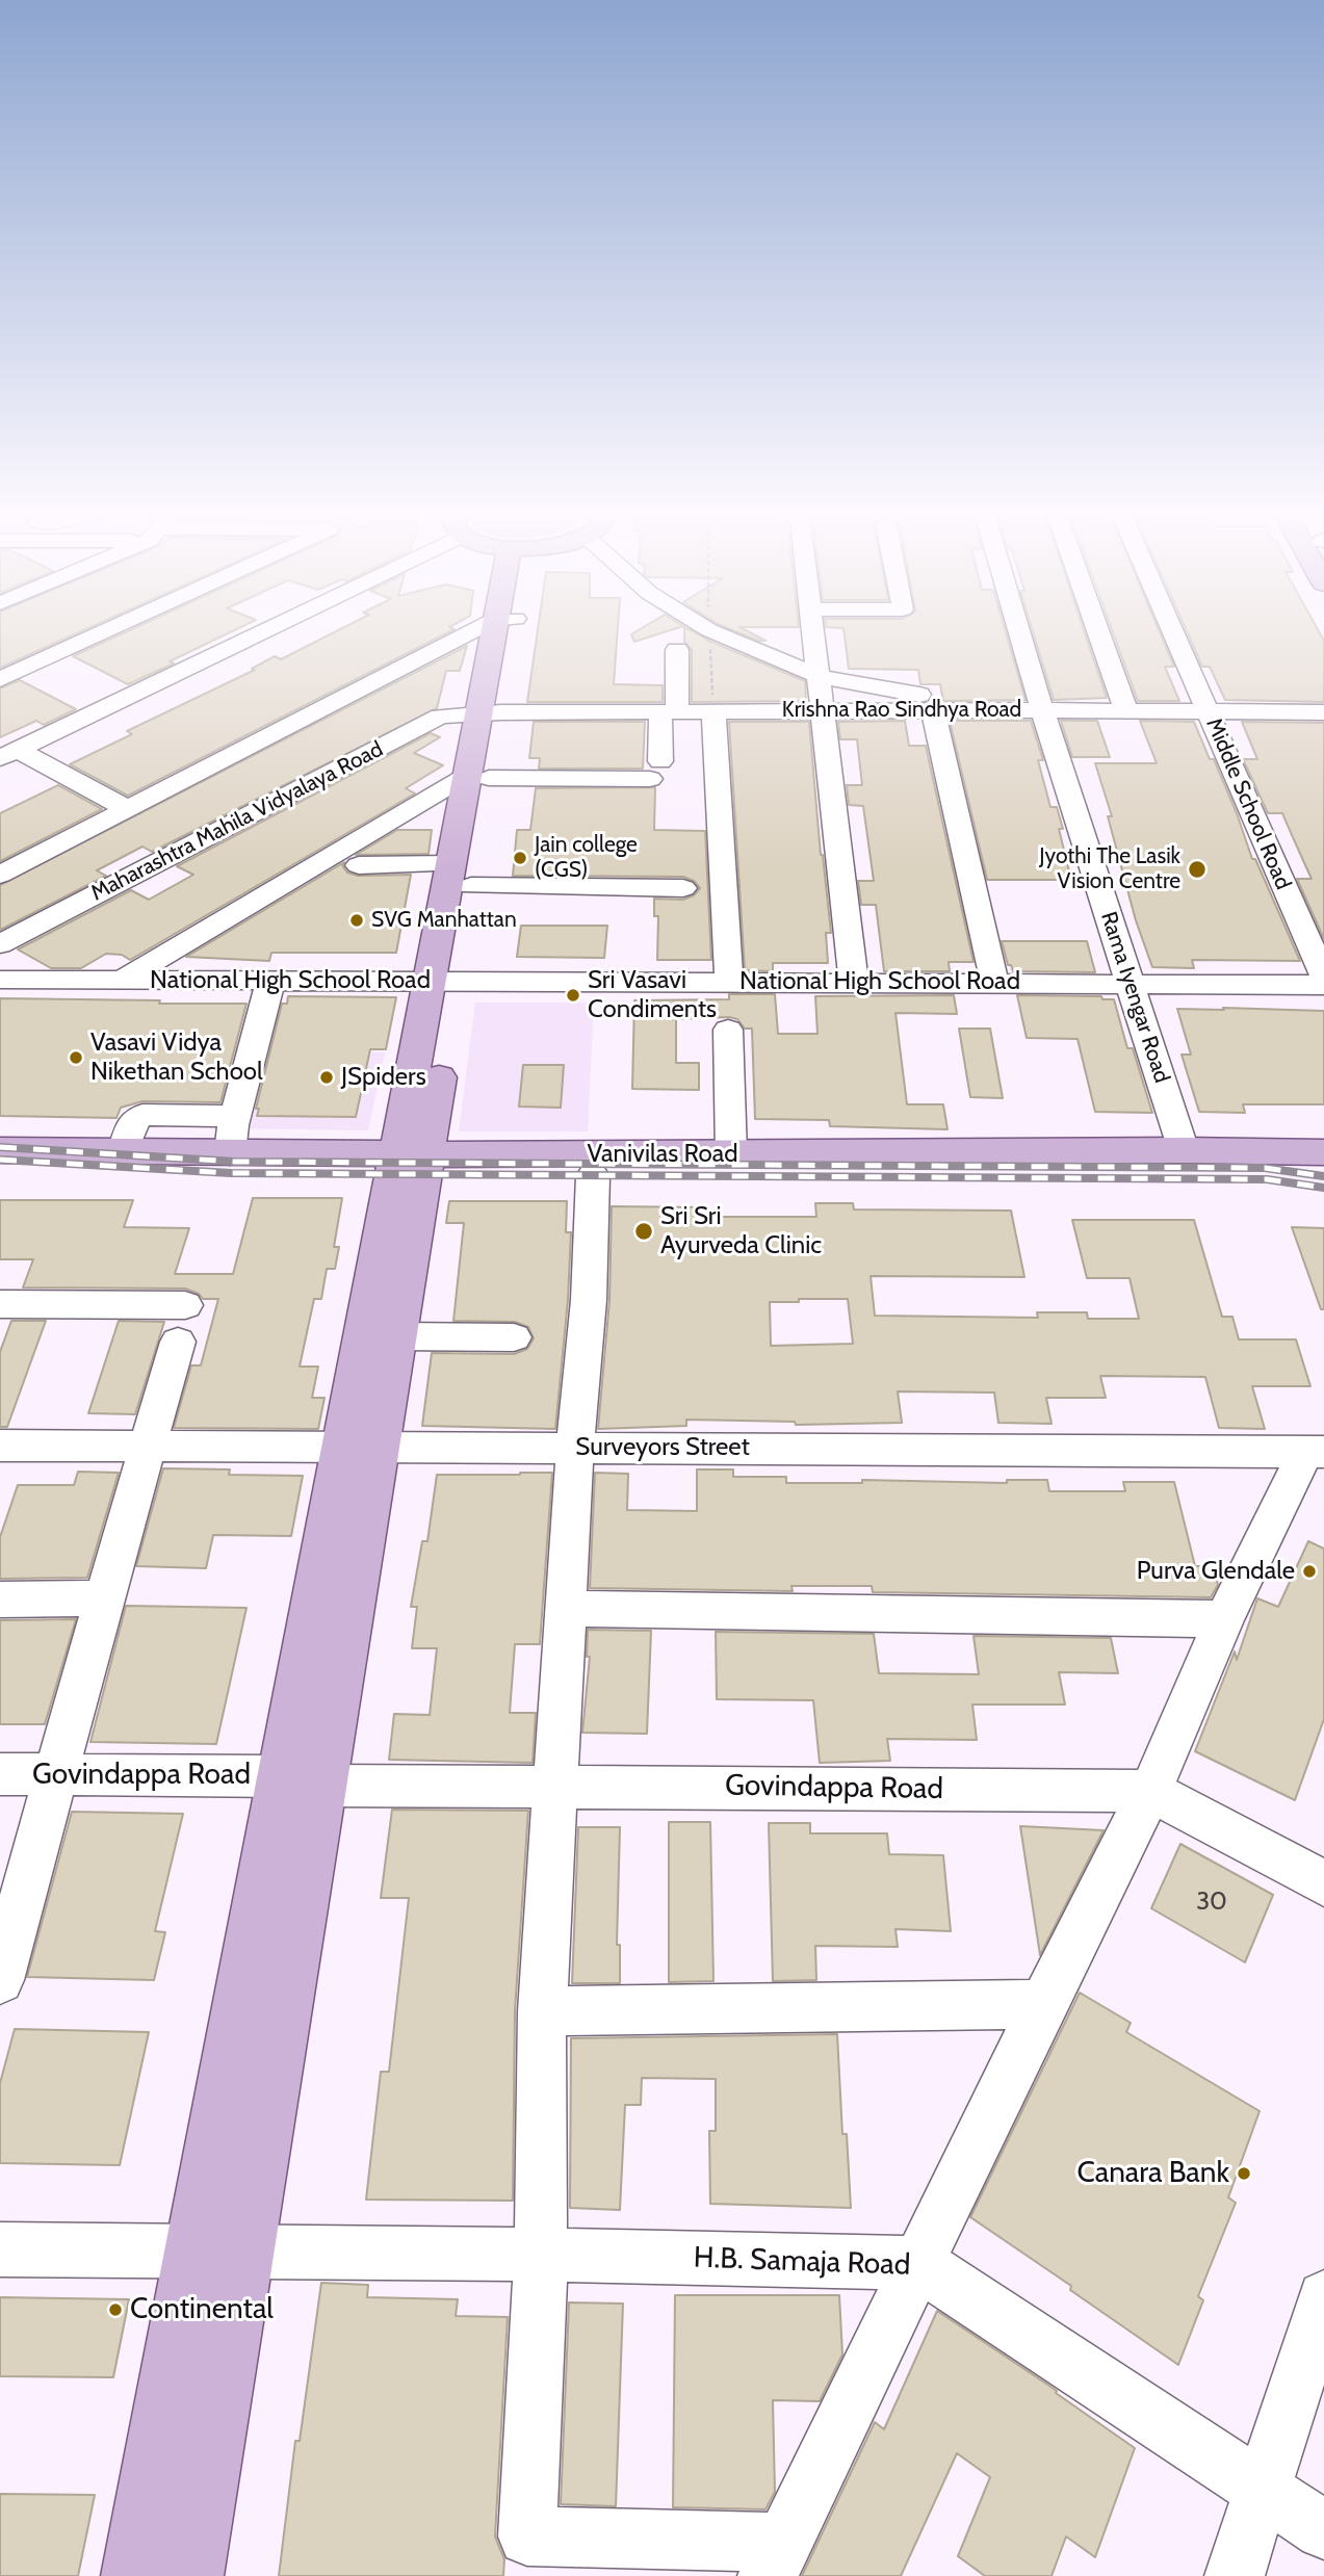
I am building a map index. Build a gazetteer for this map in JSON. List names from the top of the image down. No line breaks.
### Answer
{"streets":{"main road":["Vanivilas Road"],"street":["Krishna Rao Sindhya Road","Middle School Road","Maharashtra Mahila Vidyalaya Road","National High School Road","Rama Iyengar Road","Surveyors Street","Govindappa Road","H.B. Samaja Road"]},"crossings":[["Krishna Rao Sindhya Road","Middle School Road"],["Krishna Rao Sindhya Road","Maharashtra Mahila Vidyalaya Road"],["Krishna Rao Sindhya Road","Rama Iyengar Road"],["National High School Road","Rama Iyengar Road"],["Rama Iyengar Road","Vanivilas Road"]],"places":["Jain college (CGS)","Jyothi The Lasik Vision Centre","SVG Manhattan","Sri Vasavi Condiments","Vasavi Vidya Nikethan School","JSpiders","Sri Sri Ayurveda Clinic","Purva Glendale","Canara Bank","Continental"],"house_numbers":["30"]}
